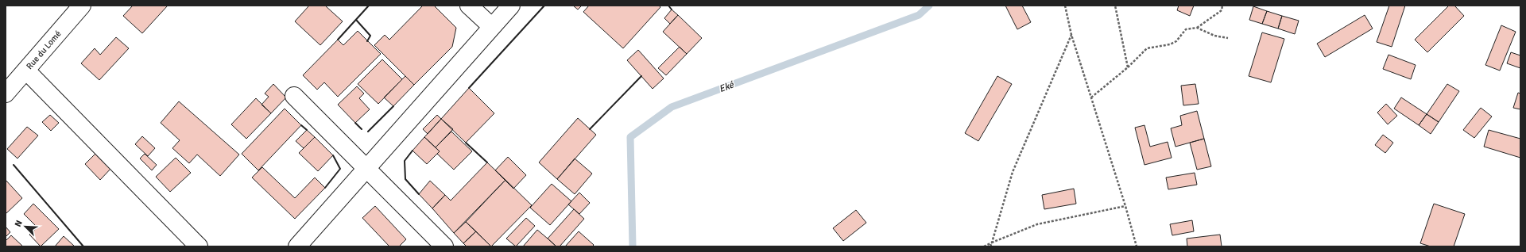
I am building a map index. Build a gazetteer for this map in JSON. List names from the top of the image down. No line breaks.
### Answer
{"streets":{"street":["Rue du Lomé"]},"water":["Eké"],"north":"top left"}
